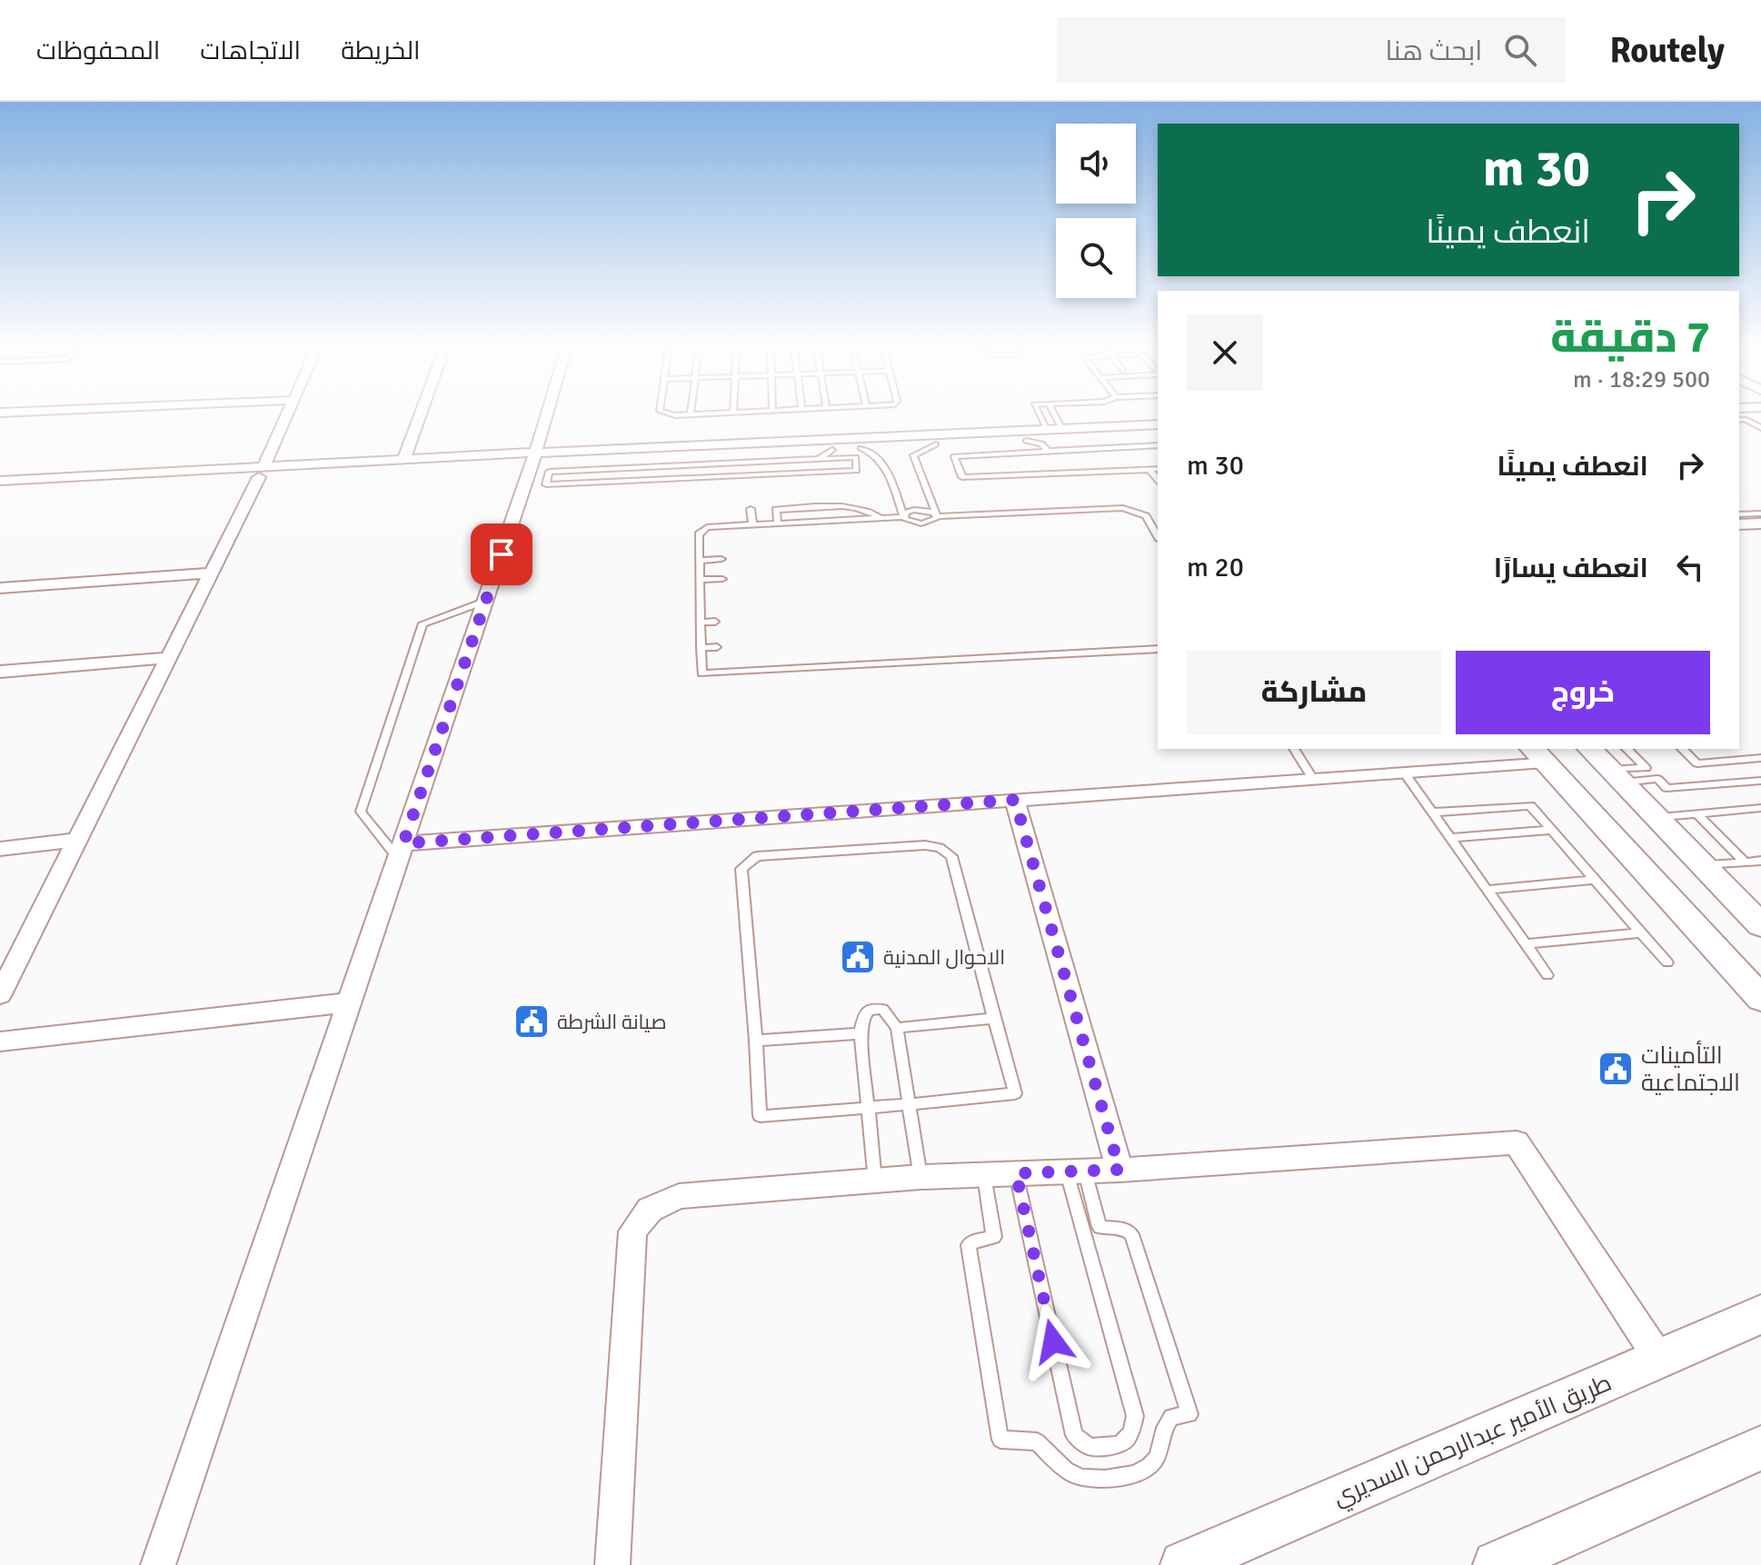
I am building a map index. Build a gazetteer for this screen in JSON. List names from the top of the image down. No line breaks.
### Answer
{"streets":{"main road":["طريق الأمير عبدالرحمن السديري"]},"places":{"public building":["الاحوال المدنية","صيانة الشرطة","التأمينات الاجتماعية"]},"page":{"header":"Routely","search":"ابحث هنا","nav":["الخريطة","الاتجاهات","المحفوظات"],"turn":["30 m","انعطف يمينًا"],"heading":["7 دقيقة","500 m · 18:29"],"list":[{"name":"انعطف يمينًا","value":"30 m"},{"name":"انعطف يسارًا","value":"20 m"}],"buttons":["خروج","مشاركة"]}}
